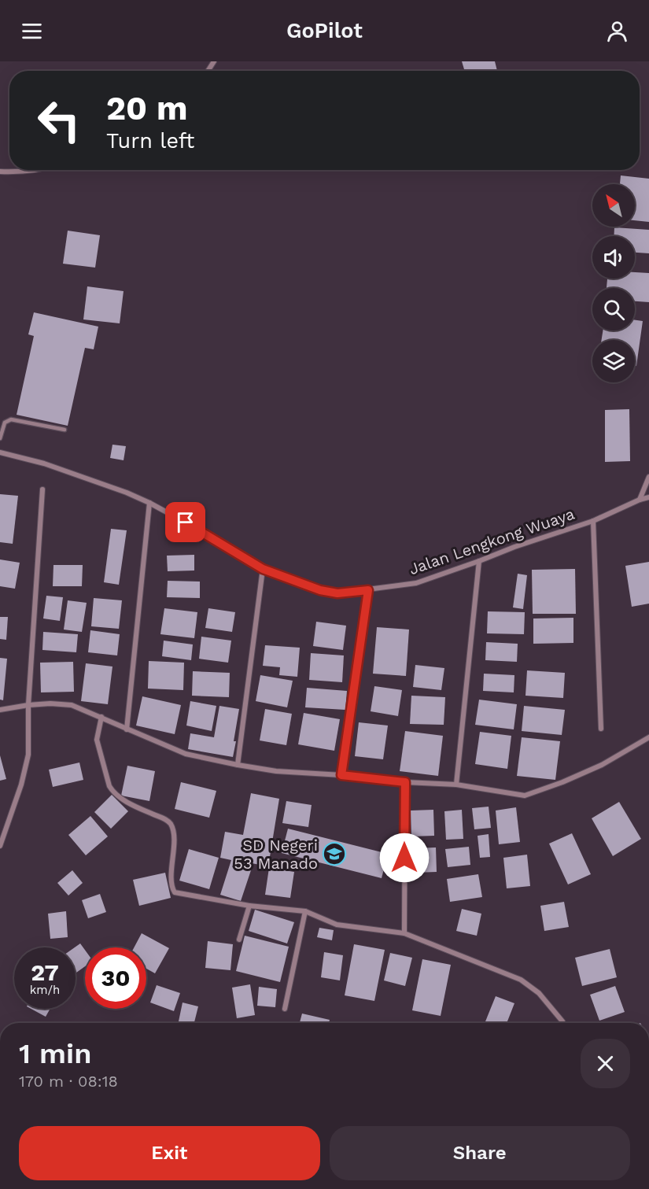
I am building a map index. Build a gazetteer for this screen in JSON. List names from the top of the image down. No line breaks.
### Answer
{"streets":{"street":["Jalan Lengkong Wuaya"]},"places":{"school or university":["SD Negeri 53 Manado"]},"north":"top left","page":{"header":"GoPilot","turn":["20 m","Turn left"],"speed":"27 km/h","limit":"30","heading":["1 min","170 m · 08:18"],"buttons":["Exit","Share"]}}
